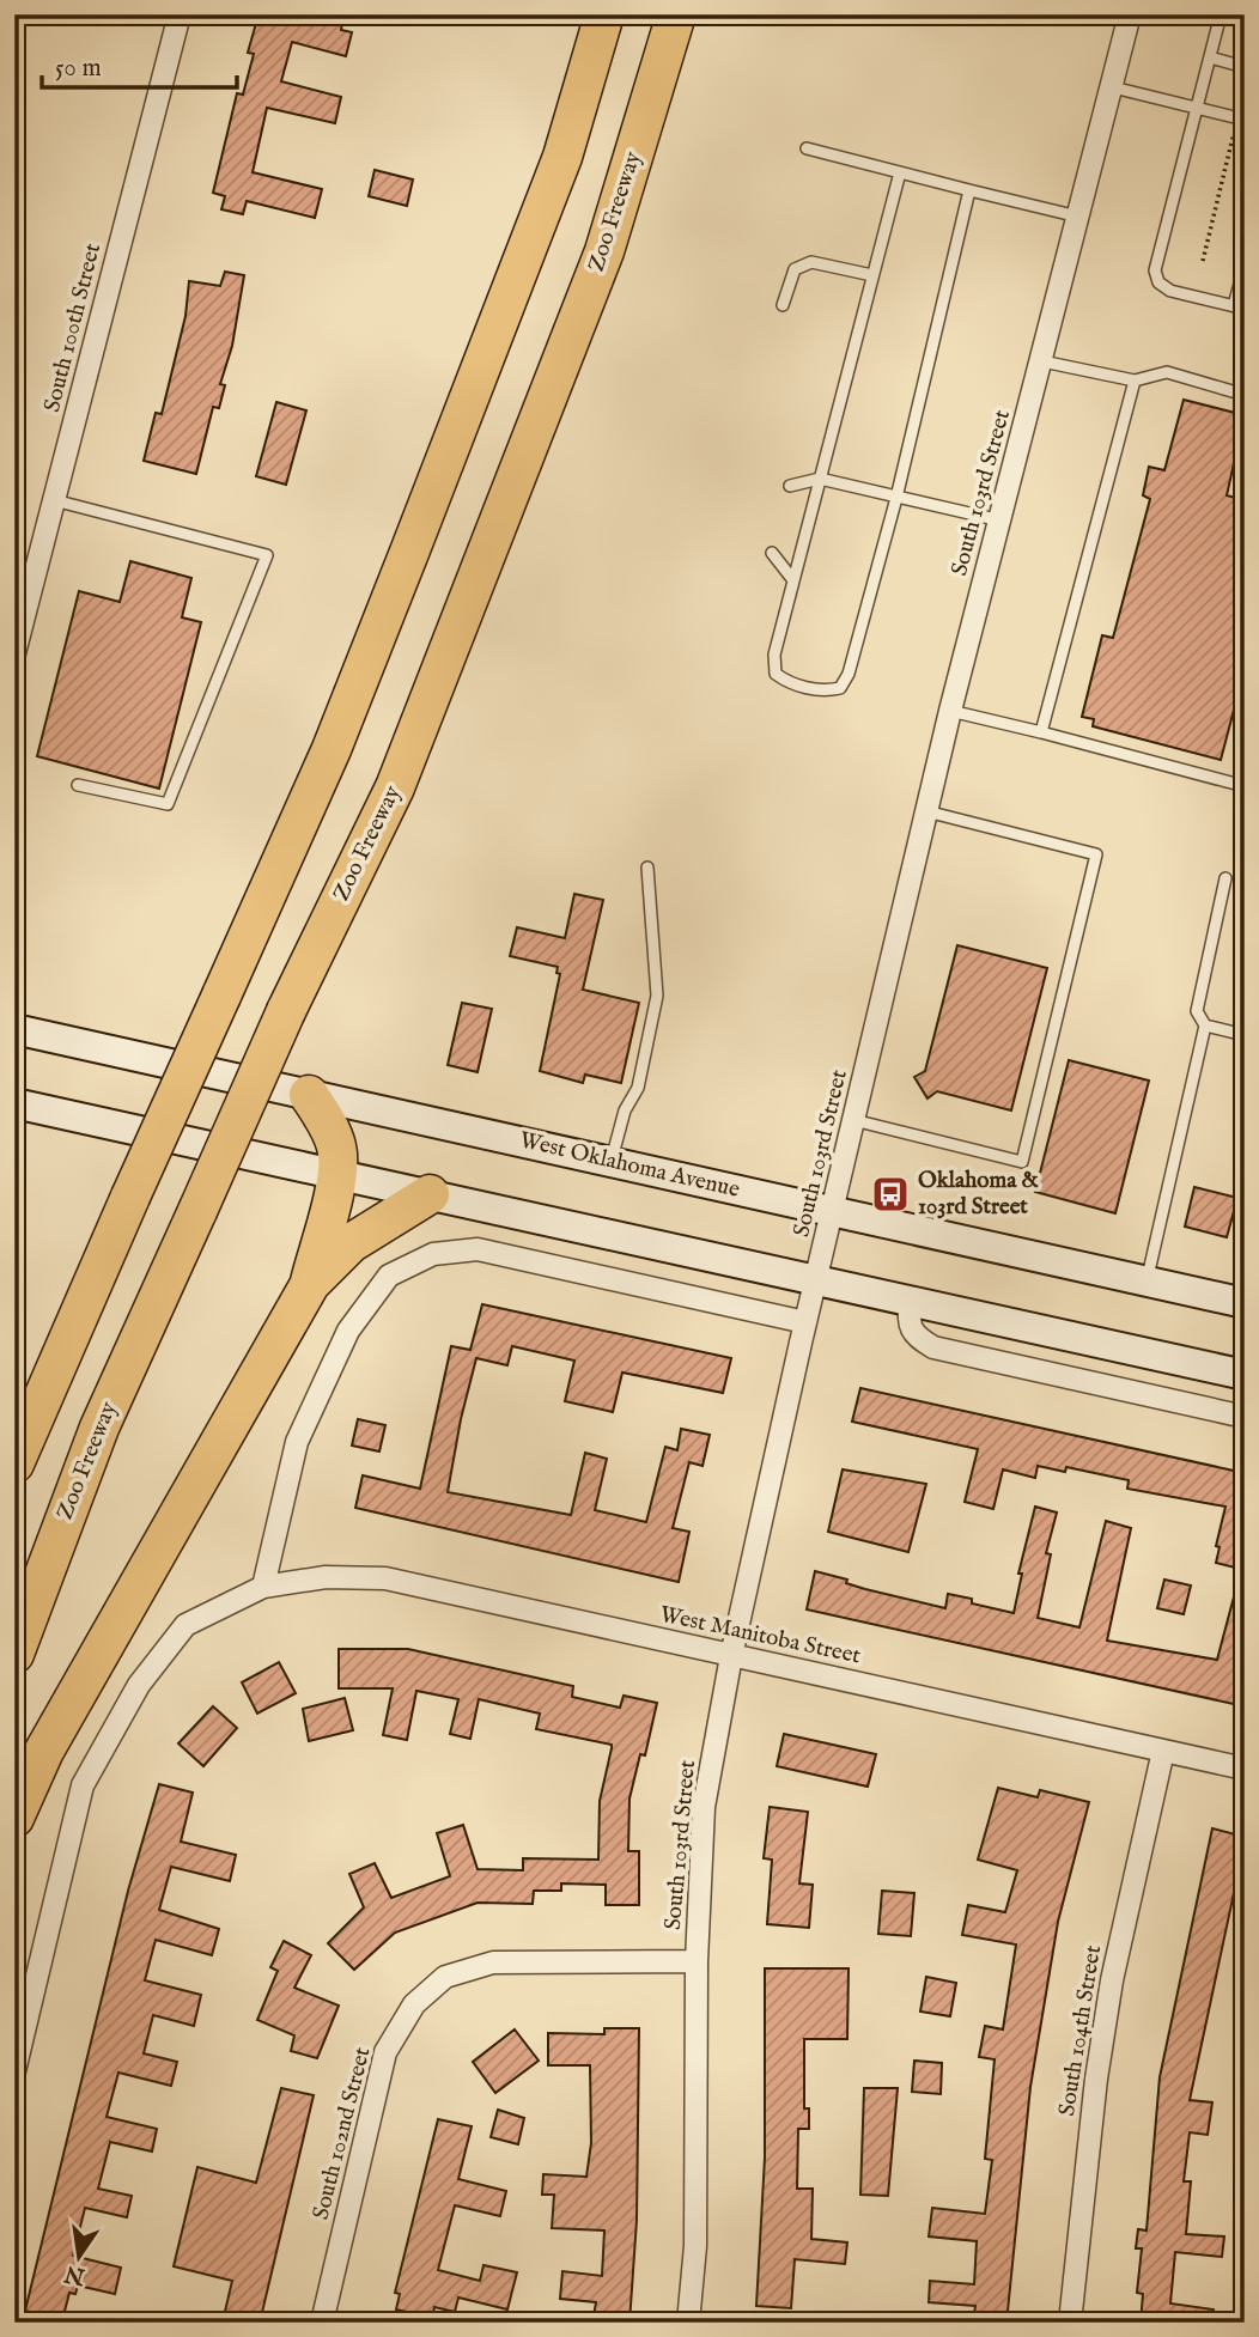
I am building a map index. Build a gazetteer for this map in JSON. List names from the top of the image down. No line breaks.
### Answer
{"streets":{"highway":["Zoo Freeway"],"main road":["West Oklahoma Avenue"],"street":["South 100th Street","South 103rd Street","West Manitoba Street","South 104th Street","South 102nd Street"]},"crossings":[["South 103rd Street","West Oklahoma Avenue"],["South 103rd Street","West Manitoba Street"],["South 103rd Street","South 102nd Street"],["West Manitoba Street","South 104th Street"]],"places":{"bus stop":["Oklahoma & 103rd Street"]},"scale_bar":"50 m","north":"bottom"}
